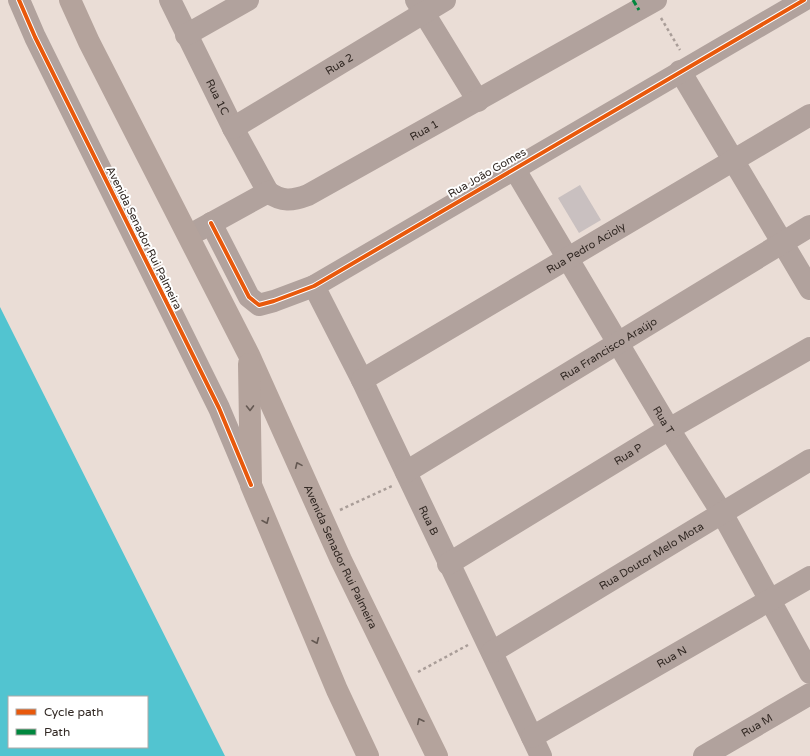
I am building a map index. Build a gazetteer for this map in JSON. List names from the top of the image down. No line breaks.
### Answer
{"streets":{"main road":["Avenida Senador Rui Palmeira"],"street":["Rua 2","Rua 1C","Rua 1","Rua João Gomes","Rua Pedro Acioly","Rua Francisco Araújo","Rua T","Rua P","Rua B","Rua Doutor Melo Mota","Rua N","Rua M"]},"crossings":[["Rua 2","Rua 1C"],["Rua 1C","Rua 1"],["Rua João Gomes","Rua T"],["Rua João Gomes","Rua B"],["Rua Pedro Acioly","Rua T"],["Rua Pedro Acioly","Rua B"],["Rua Francisco Araújo","Rua T"],["Rua Francisco Araújo","Rua B"],["Rua T","Rua P"],["Rua T","Rua Doutor Melo Mota"],["Rua T","Rua N"],["Rua P","Rua B"],["Rua B","Rua Doutor Melo Mota"],["Rua B","Rua N"]],"legend":["Cycle path","Path"]}
